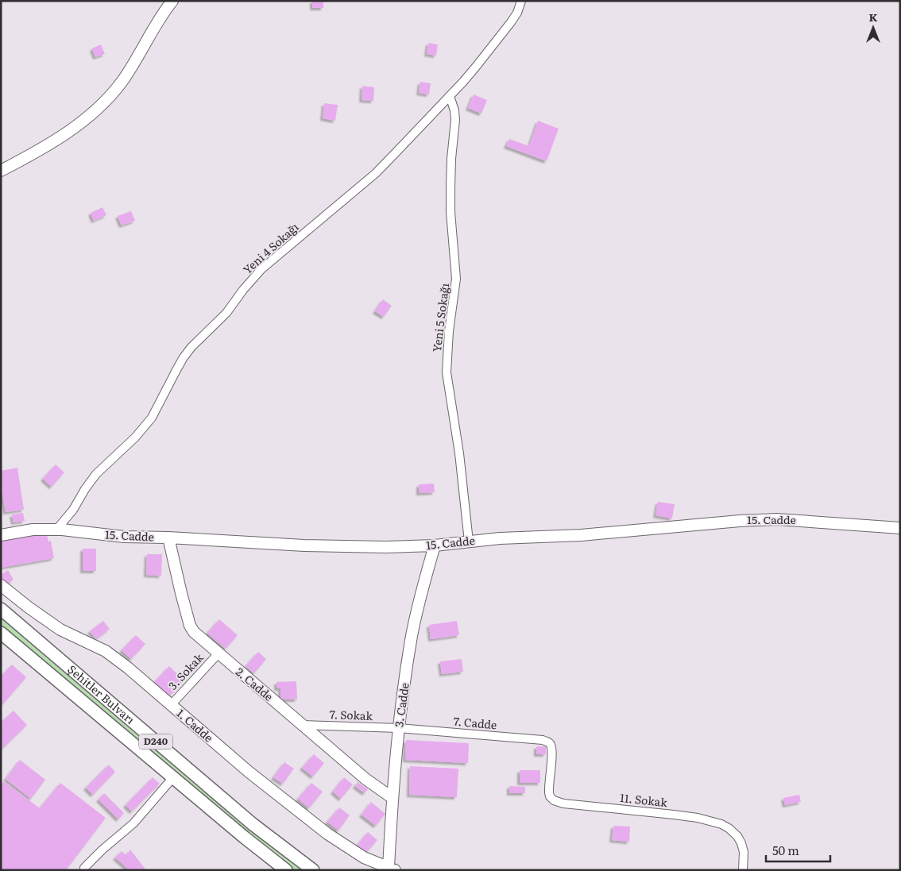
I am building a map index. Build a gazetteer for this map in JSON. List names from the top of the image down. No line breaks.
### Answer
{"streets":{"main road":["Şehitler Bulvarı","D240"],"street":["Yeni 4 Sokağı","Yeni 5 Sokağı","15. Cadde","3. Sokak","2. Cadde","3. Cadde","7. Sokak","7. Cadde","1. Cadde","11. Sokak"]},"crossings":[["Yeni 4 Sokağı","Yeni 5 Sokağı"],["Yeni 4 Sokağı","15. Cadde"],["Yeni 5 Sokağı","15. Cadde"],["15. Cadde","2. Cadde"],["15. Cadde","3. Cadde"],["3. Sokak","2. Cadde"],["3. Sokak","1. Cadde"],["2. Cadde","3. Cadde"],["2. Cadde","7. Sokak"],["3. Cadde","7. Sokak"],["3. Cadde","7. Cadde"],["3. Cadde","1. Cadde"],["7. Sokak","7. Cadde"],["7. Cadde","11. Sokak"]],"scale_bar":"50 m","north":"top"}
